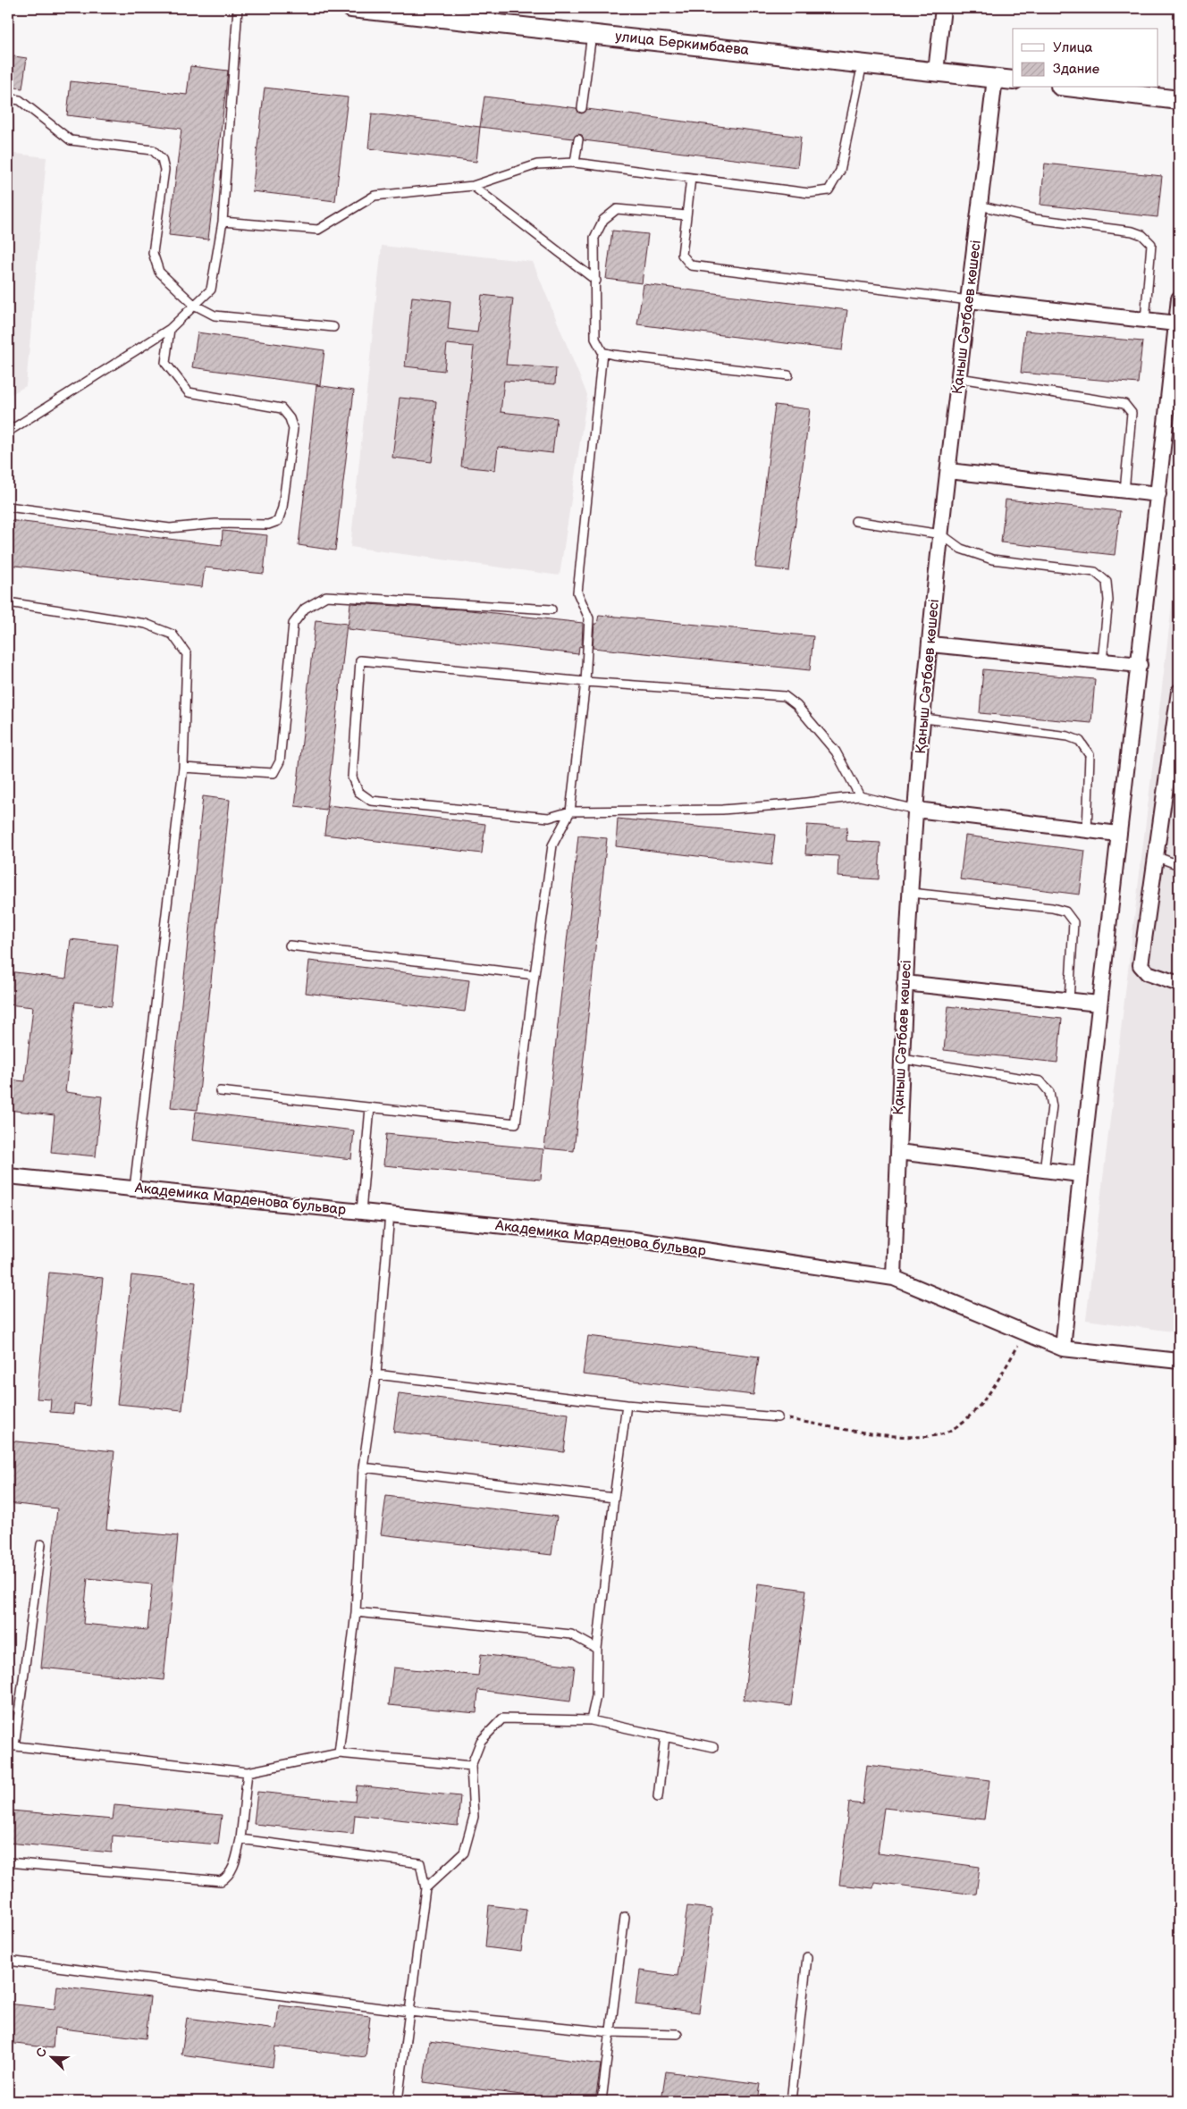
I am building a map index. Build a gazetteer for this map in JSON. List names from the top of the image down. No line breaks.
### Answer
{"streets":{"street":["улица Беркимбаева","Қаныш Сәтбаев көшесі","Академика Марденова бульвар"]},"crossings":[["улица Беркимбаева","Қаныш Сәтбаев көшесі"],["Қаныш Сәтбаев көшесі","Академика Марденова бульвар"]],"legend":["Улица","Здание"],"north":"top left"}
